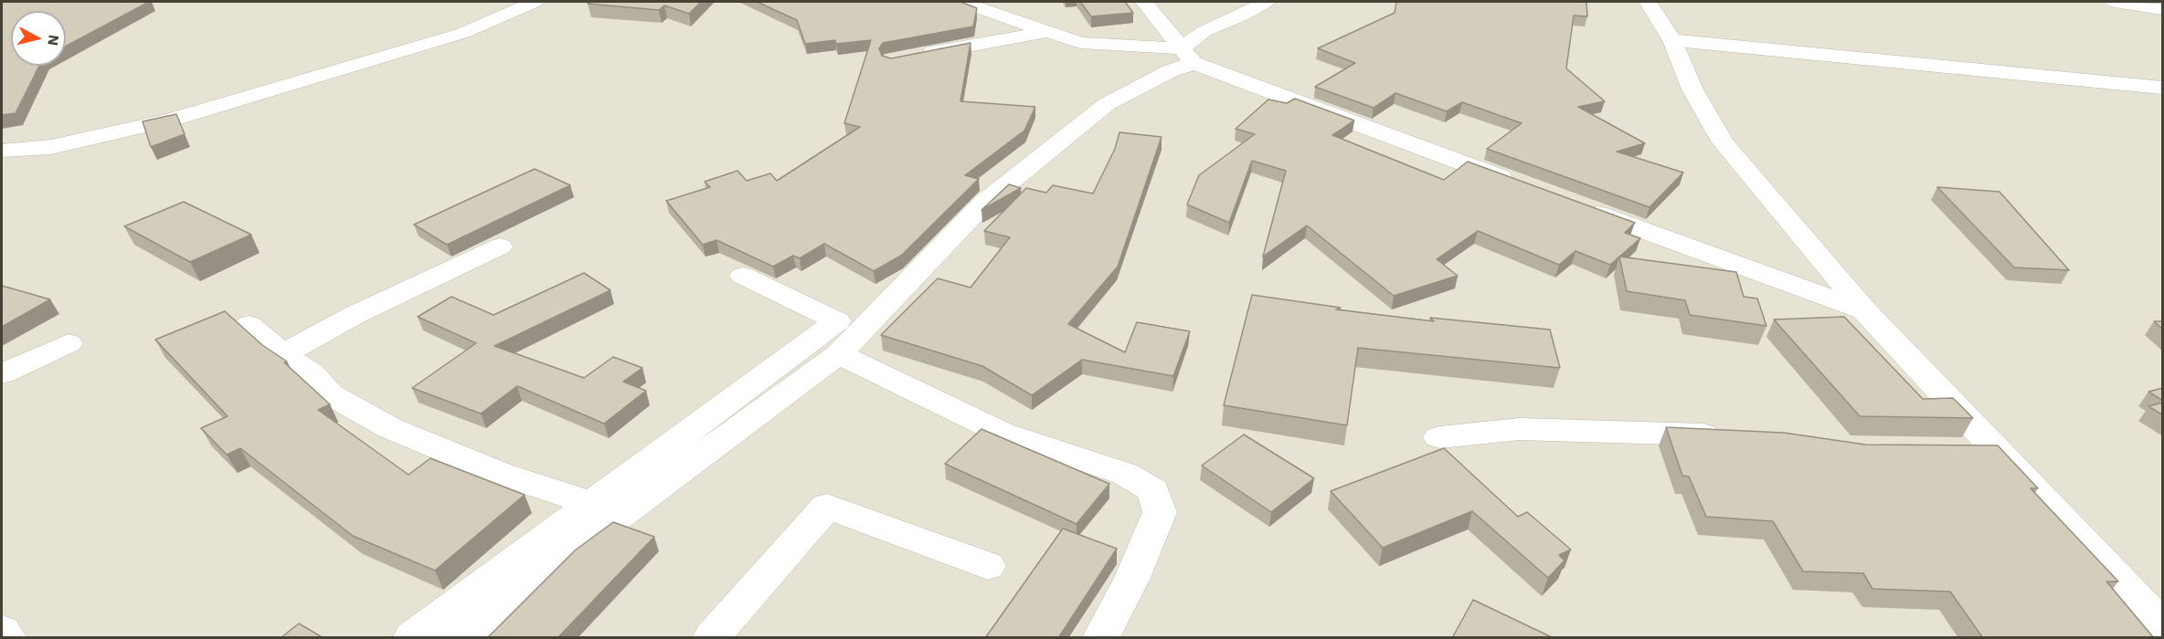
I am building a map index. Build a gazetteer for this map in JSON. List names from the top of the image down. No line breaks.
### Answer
{"north":"right"}
